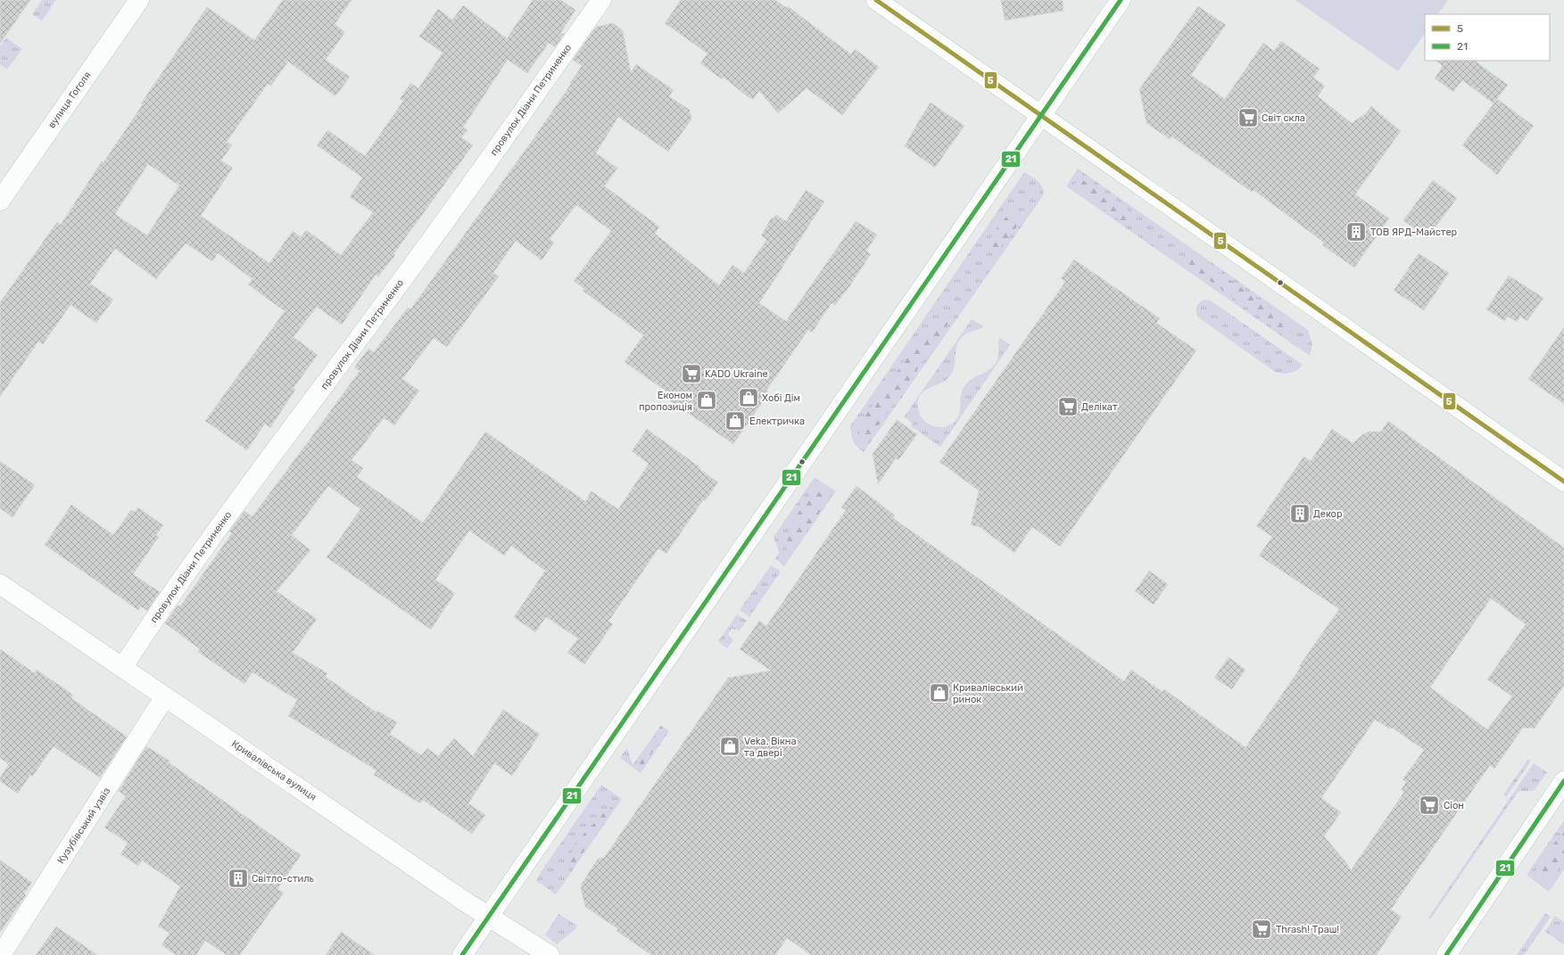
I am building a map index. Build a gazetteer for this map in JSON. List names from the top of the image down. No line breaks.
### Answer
{"streets":{"main road":["вулиця Гоголя","провулок Діани Петриненко","Кривалівська вулиця","Кузубівський узвіз"]},"crossings":[["провулок Діани Петриненко","Кривалівська вулиця"],["Кривалівська вулиця","Кузубівський узвіз"]],"places":{"supermarket":["Світ скла","KADO Ukraine","Делікат","Сіон","Thrash! Траш!"],"building":["ТОВ ЯРД-Майстер","Декор","Світло-стиль"],"shop":["Хобі Дім","Економ пропозиція","Електричка","Кривалівський ринок","Veka. Вікна та двері"]},"lines":["transit line 5","transit line 21"],"legend":["5","21"]}
